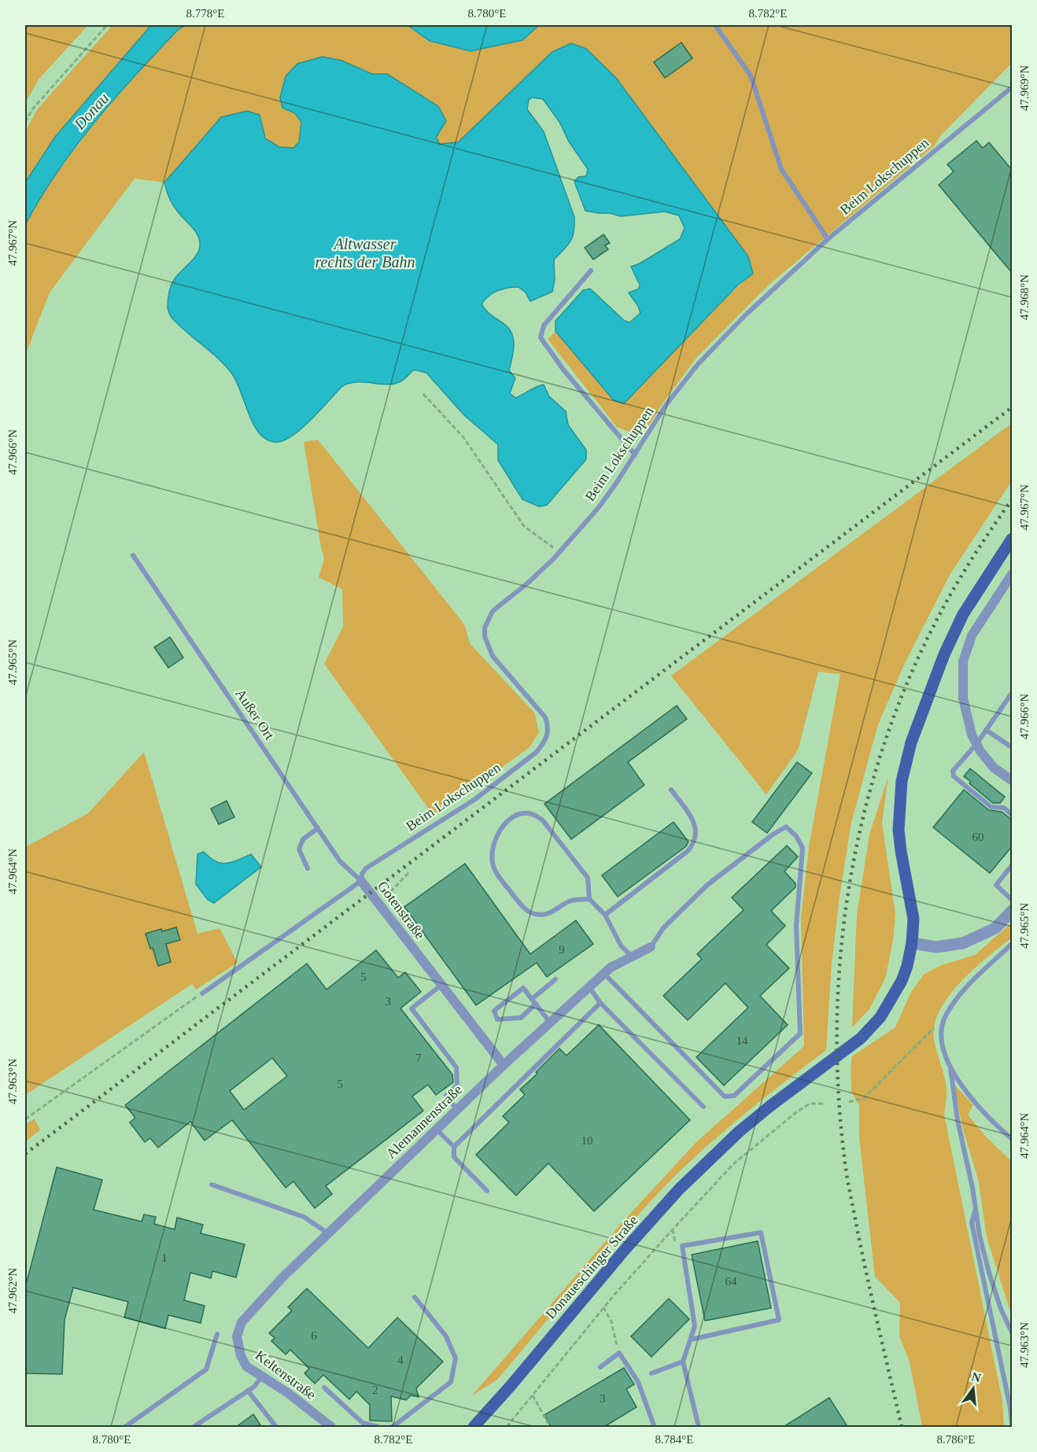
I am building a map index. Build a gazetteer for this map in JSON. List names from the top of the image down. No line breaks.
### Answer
{"streets":{"main road":["Donaueschinger Straße"],"street":["Gotenstraße","Alemannenstraße","Keltenstraße"],"lane":["Beim Lokschuppen","Außer Ort"]},"crossings":[["Beim Lokschuppen","Außer Ort"],["Beim Lokschuppen","Gotenstraße"],["Außer Ort","Gotenstraße"],["Gotenstraße","Alemannenstraße"],["Alemannenstraße","Keltenstraße"]],"water":["Donau","Altwasser rechts der Bahn"],"house_numbers":["60","9","5","3","14","7","5","10","1","64","6","4","2","3"],"north":"top","coordinates":["8.778°E","8.780°E","8.782°E","47.969°N","47.967°N","47.968°N","47.966°N","47.965°N","47.964°N","47.963°N","47.962°N","8.784°E","8.786°E"]}
